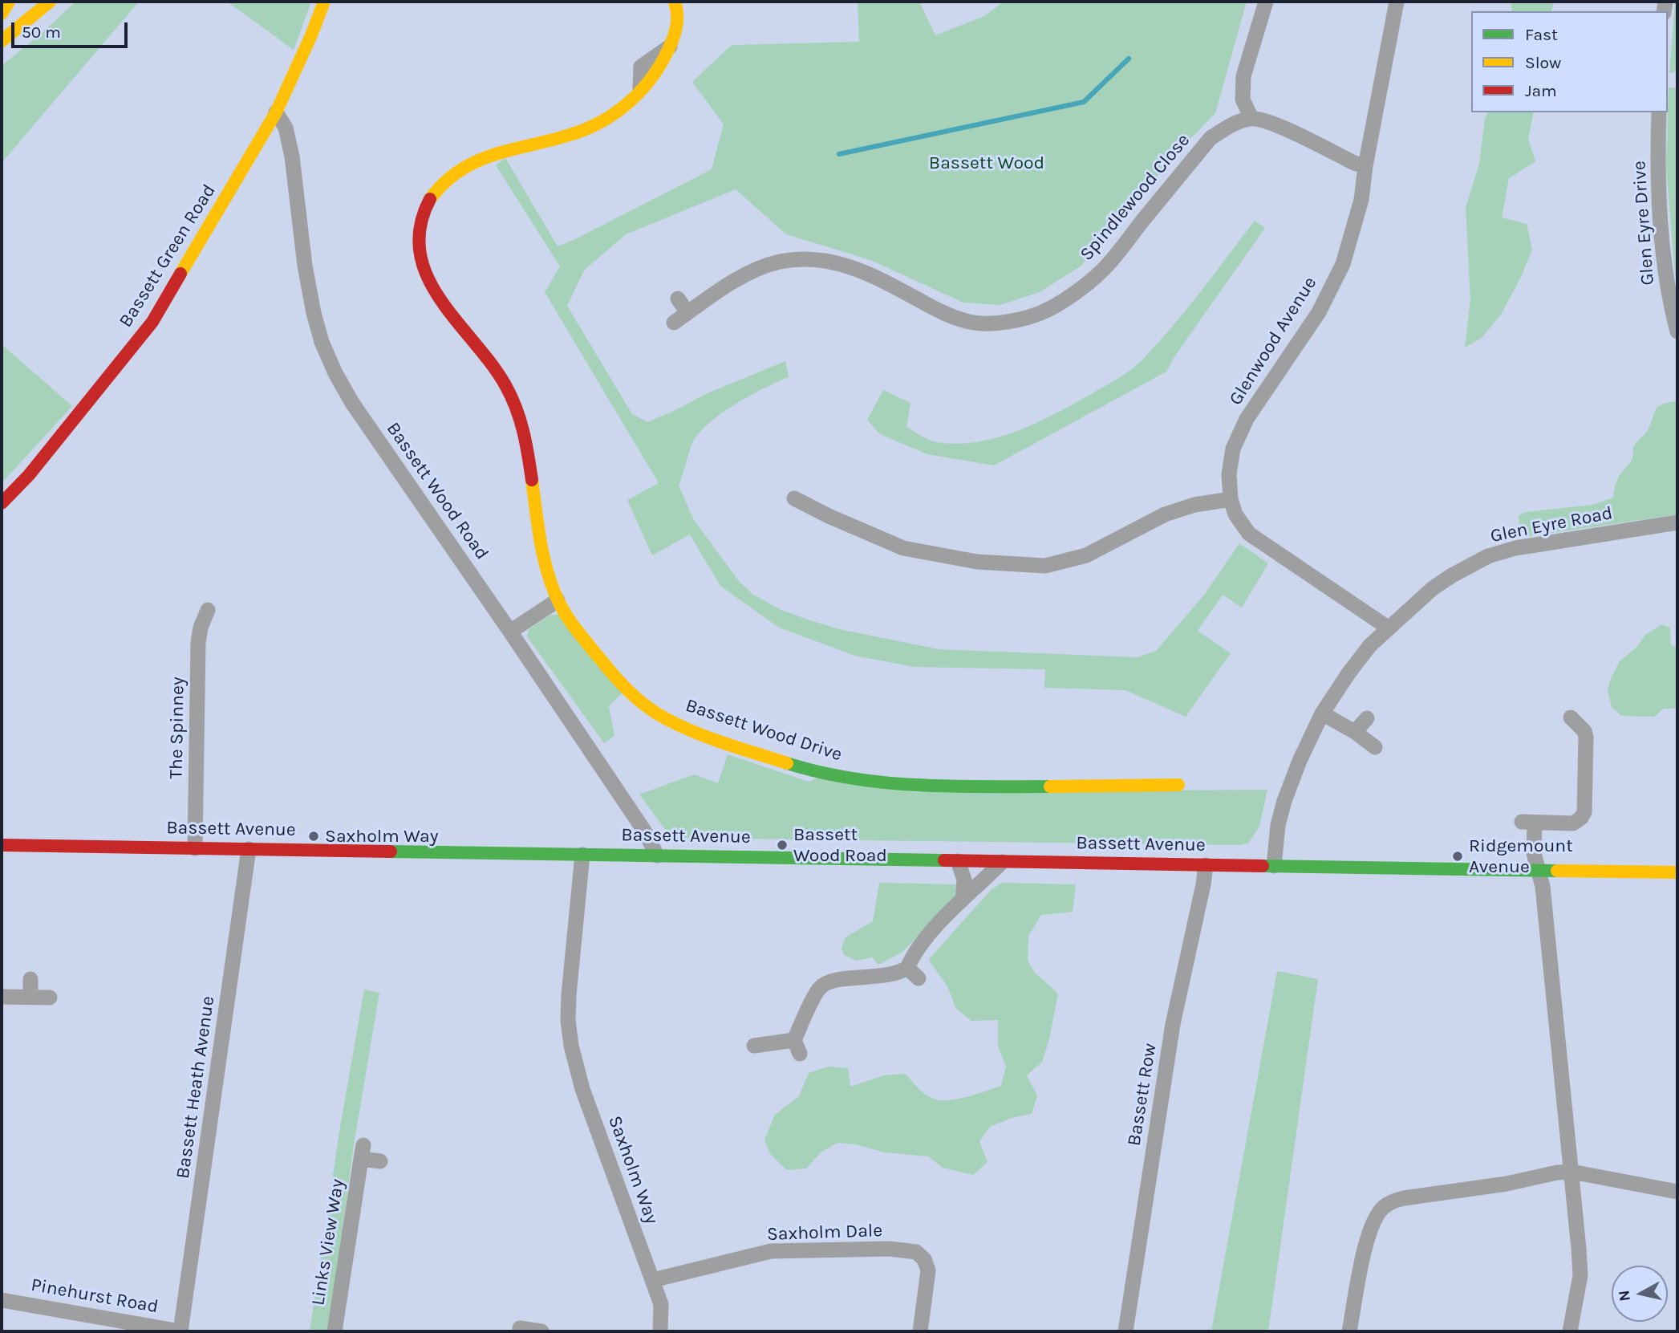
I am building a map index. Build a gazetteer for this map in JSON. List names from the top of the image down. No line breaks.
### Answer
{"streets":{"main road":["Bassett Green Road","Bassett Wood Drive","Bassett Avenue"],"street":["Spindlewood Close","Glen Eyre Drive","Glenwood Avenue","Bassett Wood Road","Glen Eyre Road","The Spinney","Bassett Heath Avenue","Bassett Row","Saxholm Way","Saxholm Dale","Links View Way","Pinehurst Road"]},"crossings":[["Bassett Green Road","Bassett Wood Road"],["Glenwood Avenue","Glen Eyre Road"],["Bassett Wood Road","Bassett Avenue"],["Glen Eyre Road","Bassett Avenue"],["The Spinney","Bassett Avenue"],["Bassett Avenue","Bassett Heath Avenue"],["Bassett Avenue","Bassett Row"],["Bassett Avenue","Saxholm Way"],["Bassett Heath Avenue","Pinehurst Road"],["Saxholm Way","Saxholm Dale"]],"parks":["Bassett Wood"],"places":["Saxholm Way","Bassett Wood Road","Ridgemount Avenue"],"legend":["Fast","Slow","Jam"],"scale_bar":"50 m","north":"left"}
